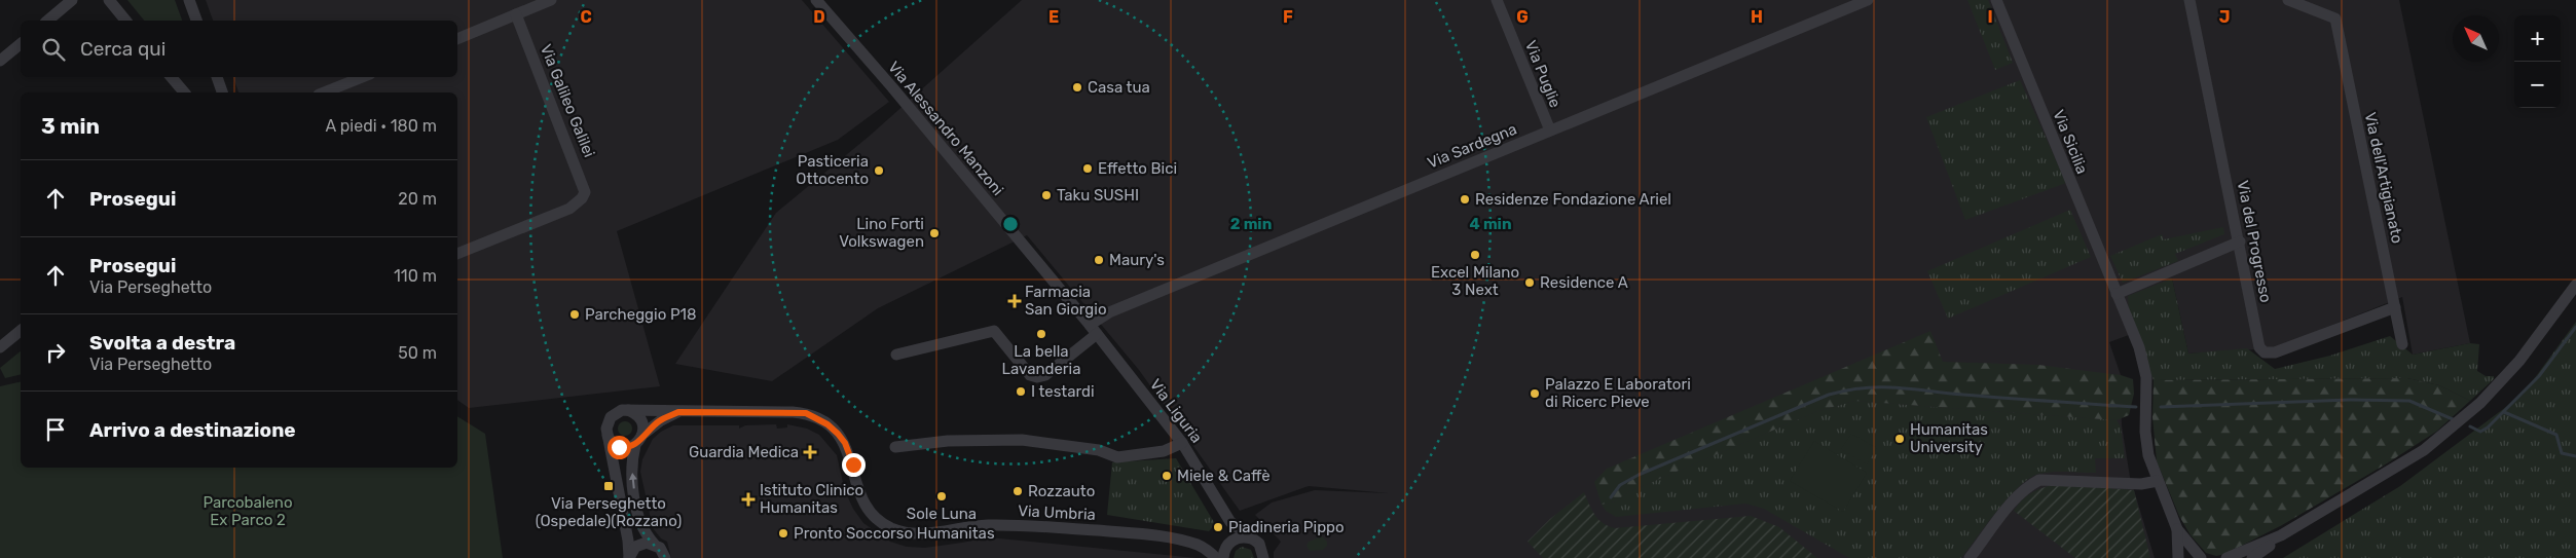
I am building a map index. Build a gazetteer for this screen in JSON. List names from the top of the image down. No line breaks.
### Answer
{"streets":{"street":["Via Puglie","Via Galileo Galilei","Via Alessandro Manzoni","Via Sicilia","Via Sardegna","Via dell'Artigianato","Via del Progresso","Via Liguria","Via Umbria"]},"crossings":[["Via Puglie","Via Sardegna"],["Via Alessandro Manzoni","Via Sardegna"],["Via Alessandro Manzoni","Via Liguria"],["Via Sardegna","Via Liguria"],["Via dell'Artigianato","Via del Progresso"]],"parks":["Parcobaleno Ex Parco 2"],"places":{"other":["Casa tua","Effetto Bici","Pasticeria Ottocento","Taku SUSHI","Residenze Fondazione Ariel","Lino Forti Volkswagen","Excel Milano 3 Next","Maury's","Residence A","Parcheggio P18","La bella Lavanderia","I testardi","Palazzo E Laboratori di Ricerc Pieve","Humanitas University","Miele & Caffè","Rozzauto","Sole Luna","Piadineria Pippo","Pronto Soccorso Humanitas"],"health":["Farmacia San Giorgio","Guardia Medica","Istituto Clinico Humanitas"],"transit":["Via Perseghetto (Ospedale)(Rozzano)"]},"north":"top left","page":{"map_buttons":["+","−"],"search":"Cerca qui","heading":["3 min","A piedi · 180 m"],"list":[["Prosegui","20 m"],["Prosegui","Via Perseghetto","110 m"],["Svolta a destra","Via Perseghetto","50 m"],"Arrivo a destinazione"]},"grid":{"columns":["C","D","E","F","G","H","I","J"]},"rings":["2 min","4 min"]}
